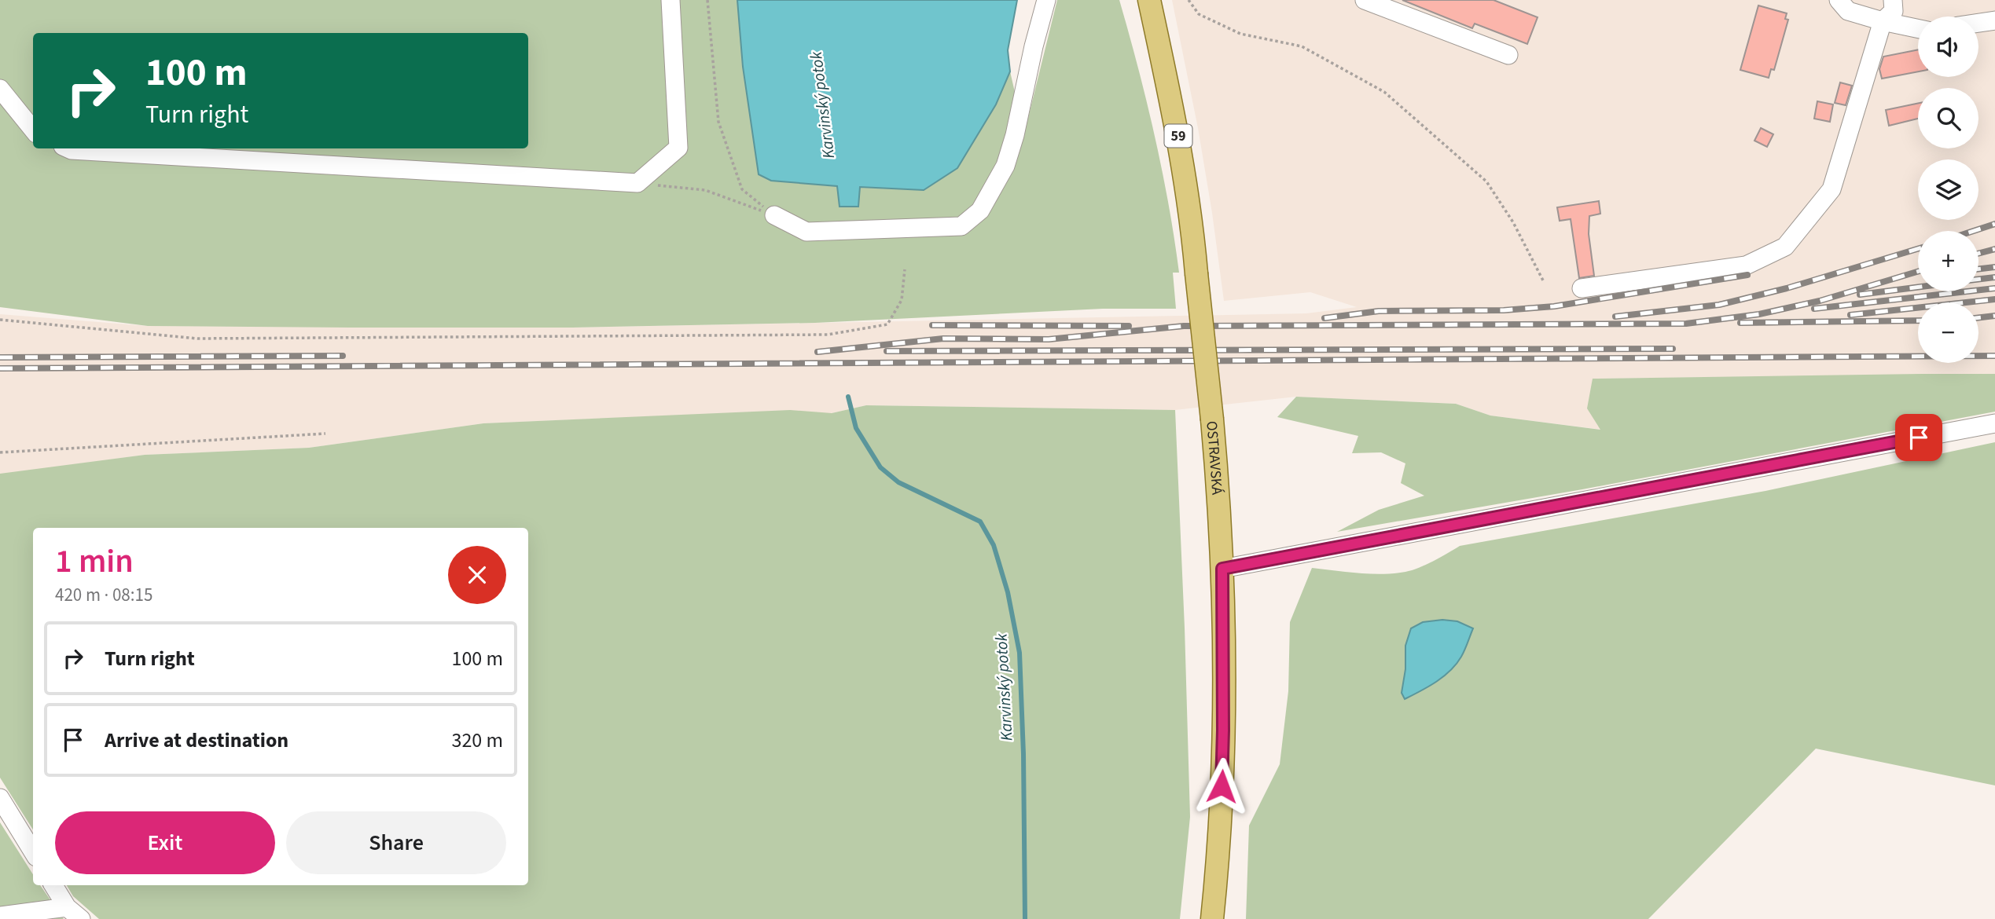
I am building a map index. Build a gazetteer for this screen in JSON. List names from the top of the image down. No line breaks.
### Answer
{"streets":{"main road":["59","OSTRAVSKÁ"]},"water":["Karvinský potok"],"page":{"map_buttons":["+","−"],"turn":["100 m","Turn right"],"heading":["1 min","420 m · 08:15"],"list":[{"name":"Turn right","value":"100 m"},{"name":"Arrive at destination","value":"320 m"}],"buttons":["Exit","Share"]}}
